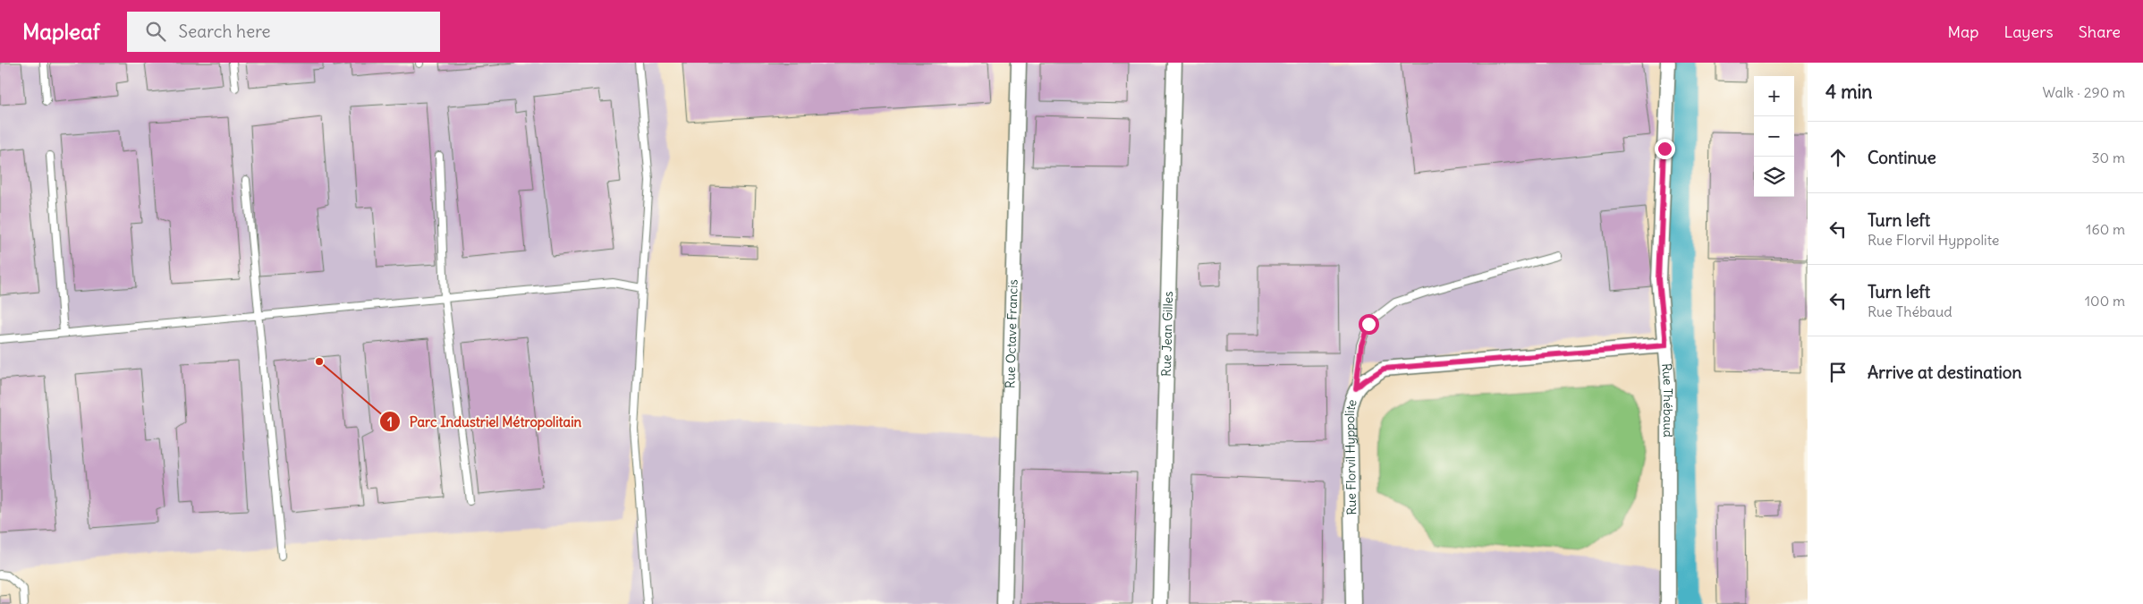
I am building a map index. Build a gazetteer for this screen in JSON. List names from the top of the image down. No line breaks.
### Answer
{"streets":{"street":["Rue Octave Francis","Rue Jean Gilles","Rue Thébaud","Rue Florvil Hyppolite"]},"crossings":[["Rue Thébaud","Rue Florvil Hyppolite"]],"places":["Parc Industriel Métropolitain"],"page":{"header":"Mapleaf","search":"Search here","nav":["Map","Layers","Share"],"heading":["4 min","Walk · 290 m"],"map_buttons":["+","−"],"list":[["Continue","30 m"],["Turn left","Rue Florvil Hyppolite","160 m"],["Turn left","Rue Thébaud","100 m"],"Arrive at destination"]}}
